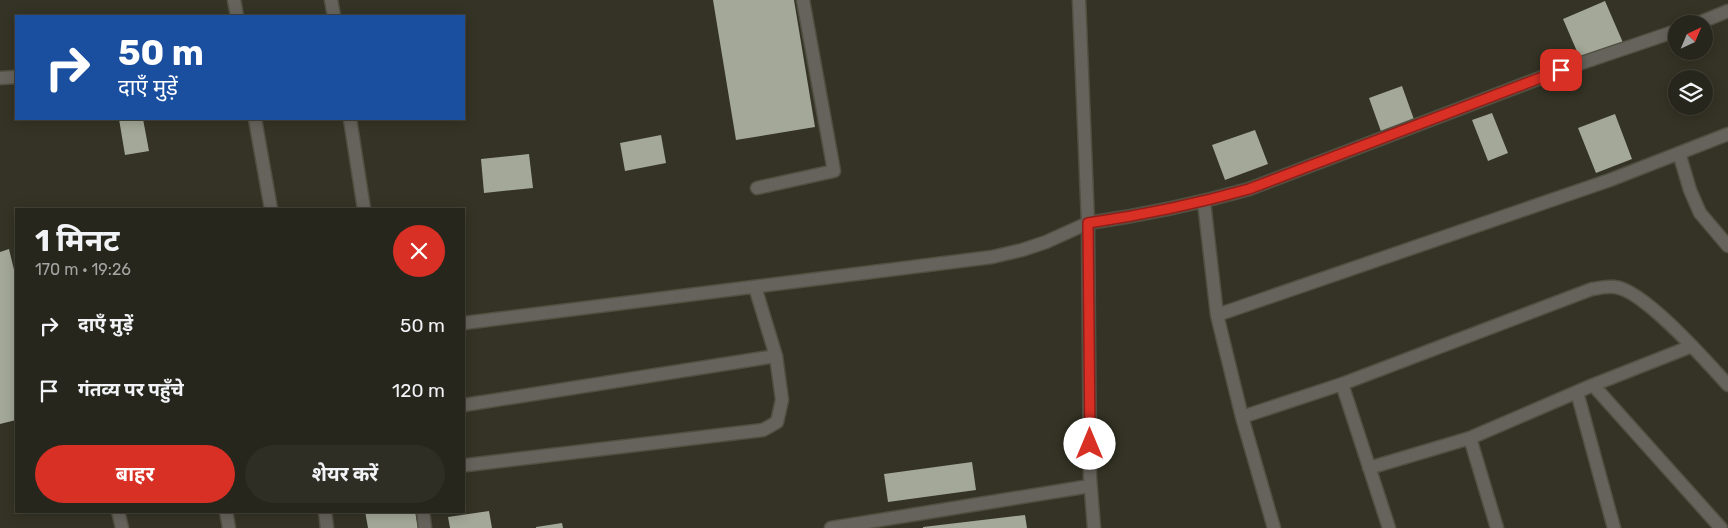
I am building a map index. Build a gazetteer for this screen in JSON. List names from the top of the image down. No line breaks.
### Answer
{"north":"top right","page":{"turn":["50 m","दाएँ मुड़ें"],"heading":["1 मिनट","170 m · 19:26"],"list":[{"name":"दाएँ मुड़ें","value":"50 m"},{"name":"गंतव्य पर पहुँचे","value":"120 m"}],"buttons":["बाहर","शेयर करें"]}}
